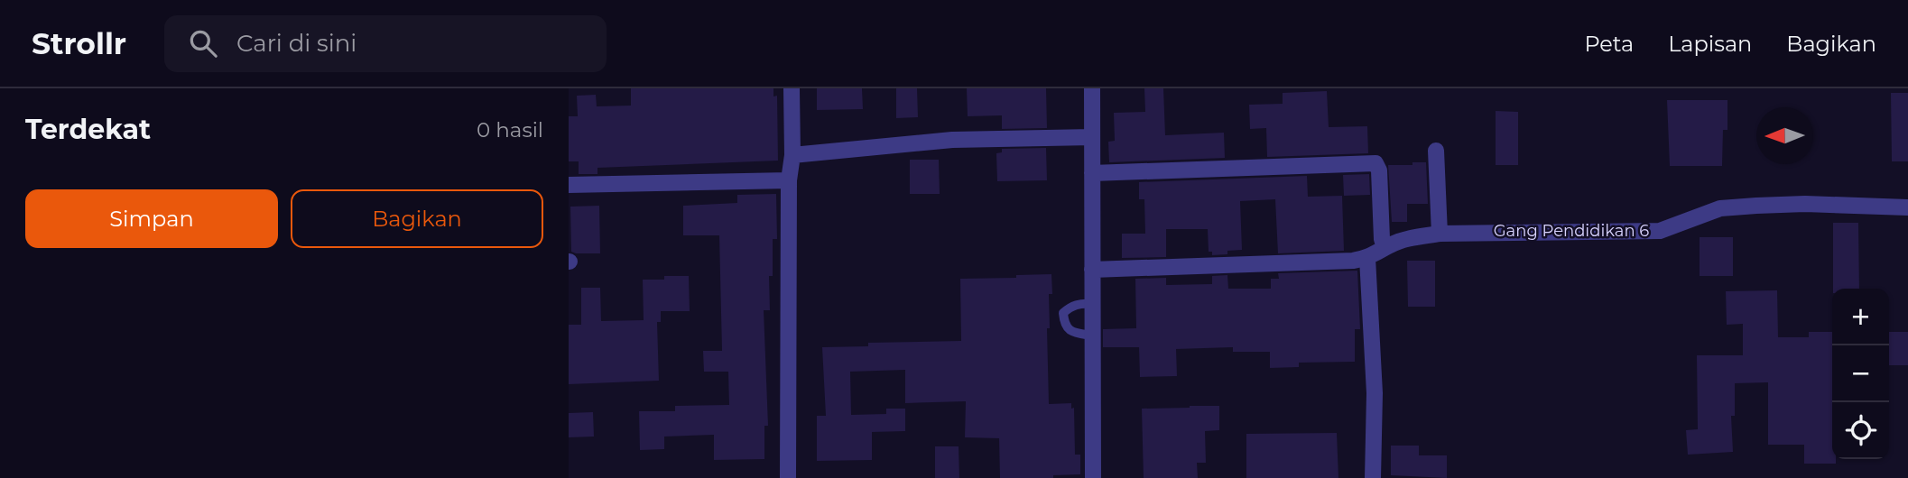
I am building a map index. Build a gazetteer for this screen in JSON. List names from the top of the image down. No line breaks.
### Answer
{"streets":{"street":["Gang Pendidikan 6"]},"north":"left","page":{"header":"Strollr","search":"Cari di sini","nav":["Peta","Lapisan","Bagikan"],"heading":["Terdekat","0 hasil"],"buttons":["Simpan","Bagikan"],"map_buttons":["+","−"]}}
